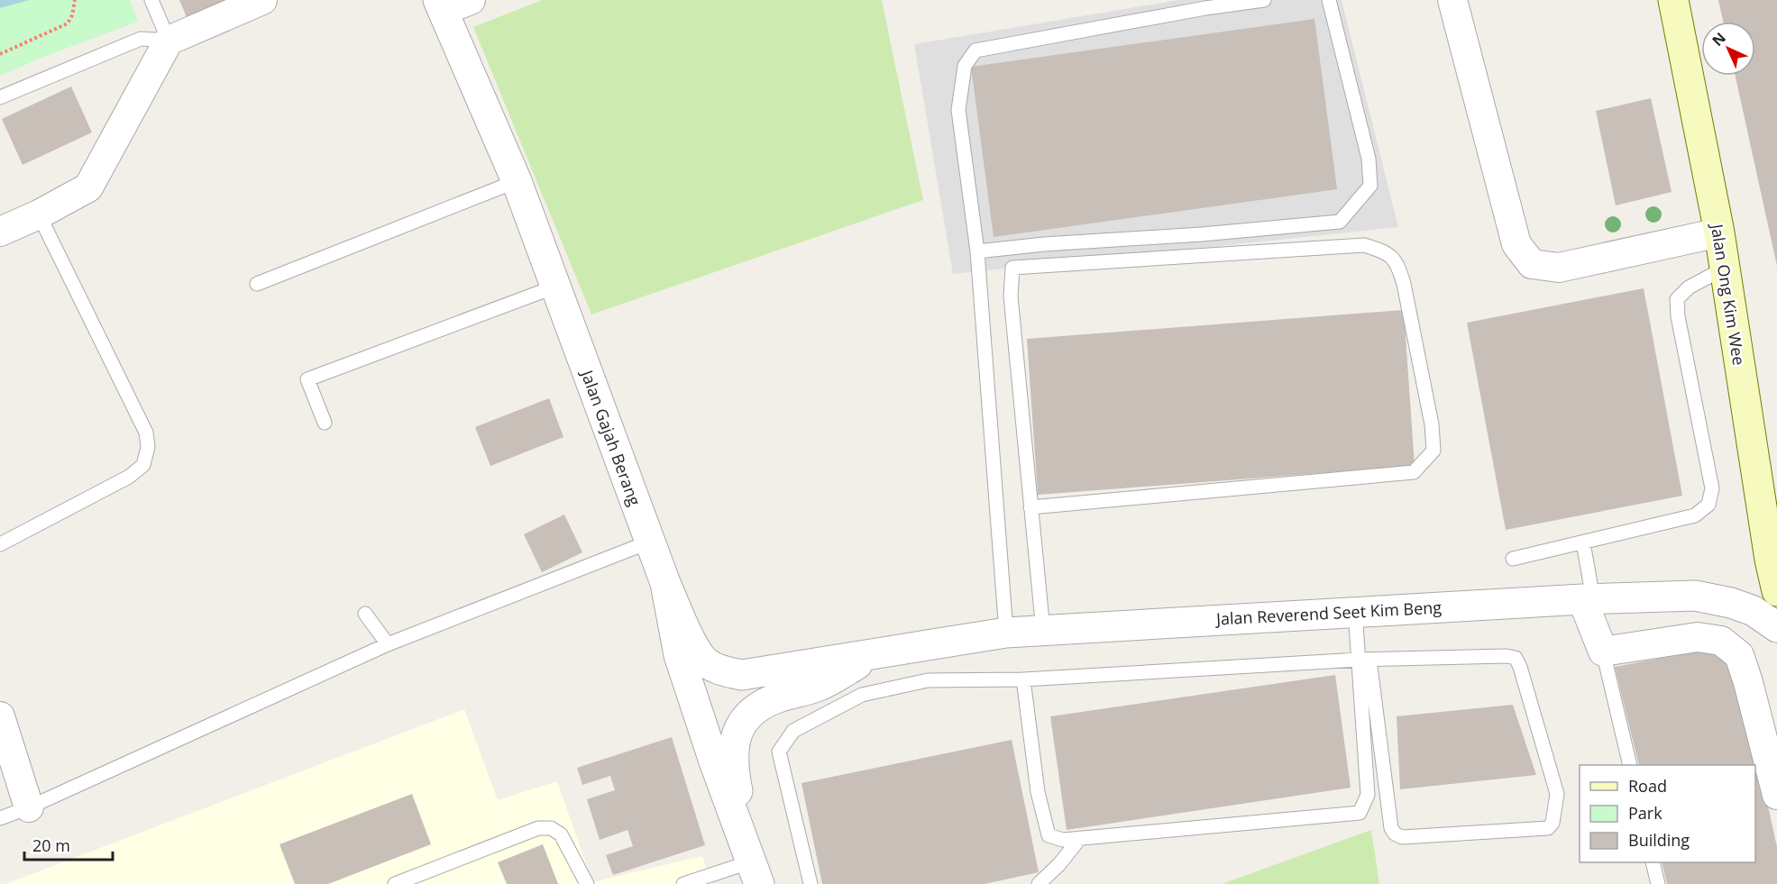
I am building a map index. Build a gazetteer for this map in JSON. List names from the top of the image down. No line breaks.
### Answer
{"streets":{"main road":["Jalan Ong Kim Wee"],"street":["Jalan Gajah Berang","Jalan Reverend Seet Kim Beng"]},"crossings":[["Jalan Gajah Berang","Jalan Reverend Seet Kim Beng"]],"legend":["Road","Park","Building"],"scale_bar":"20 m","north":"top left"}
